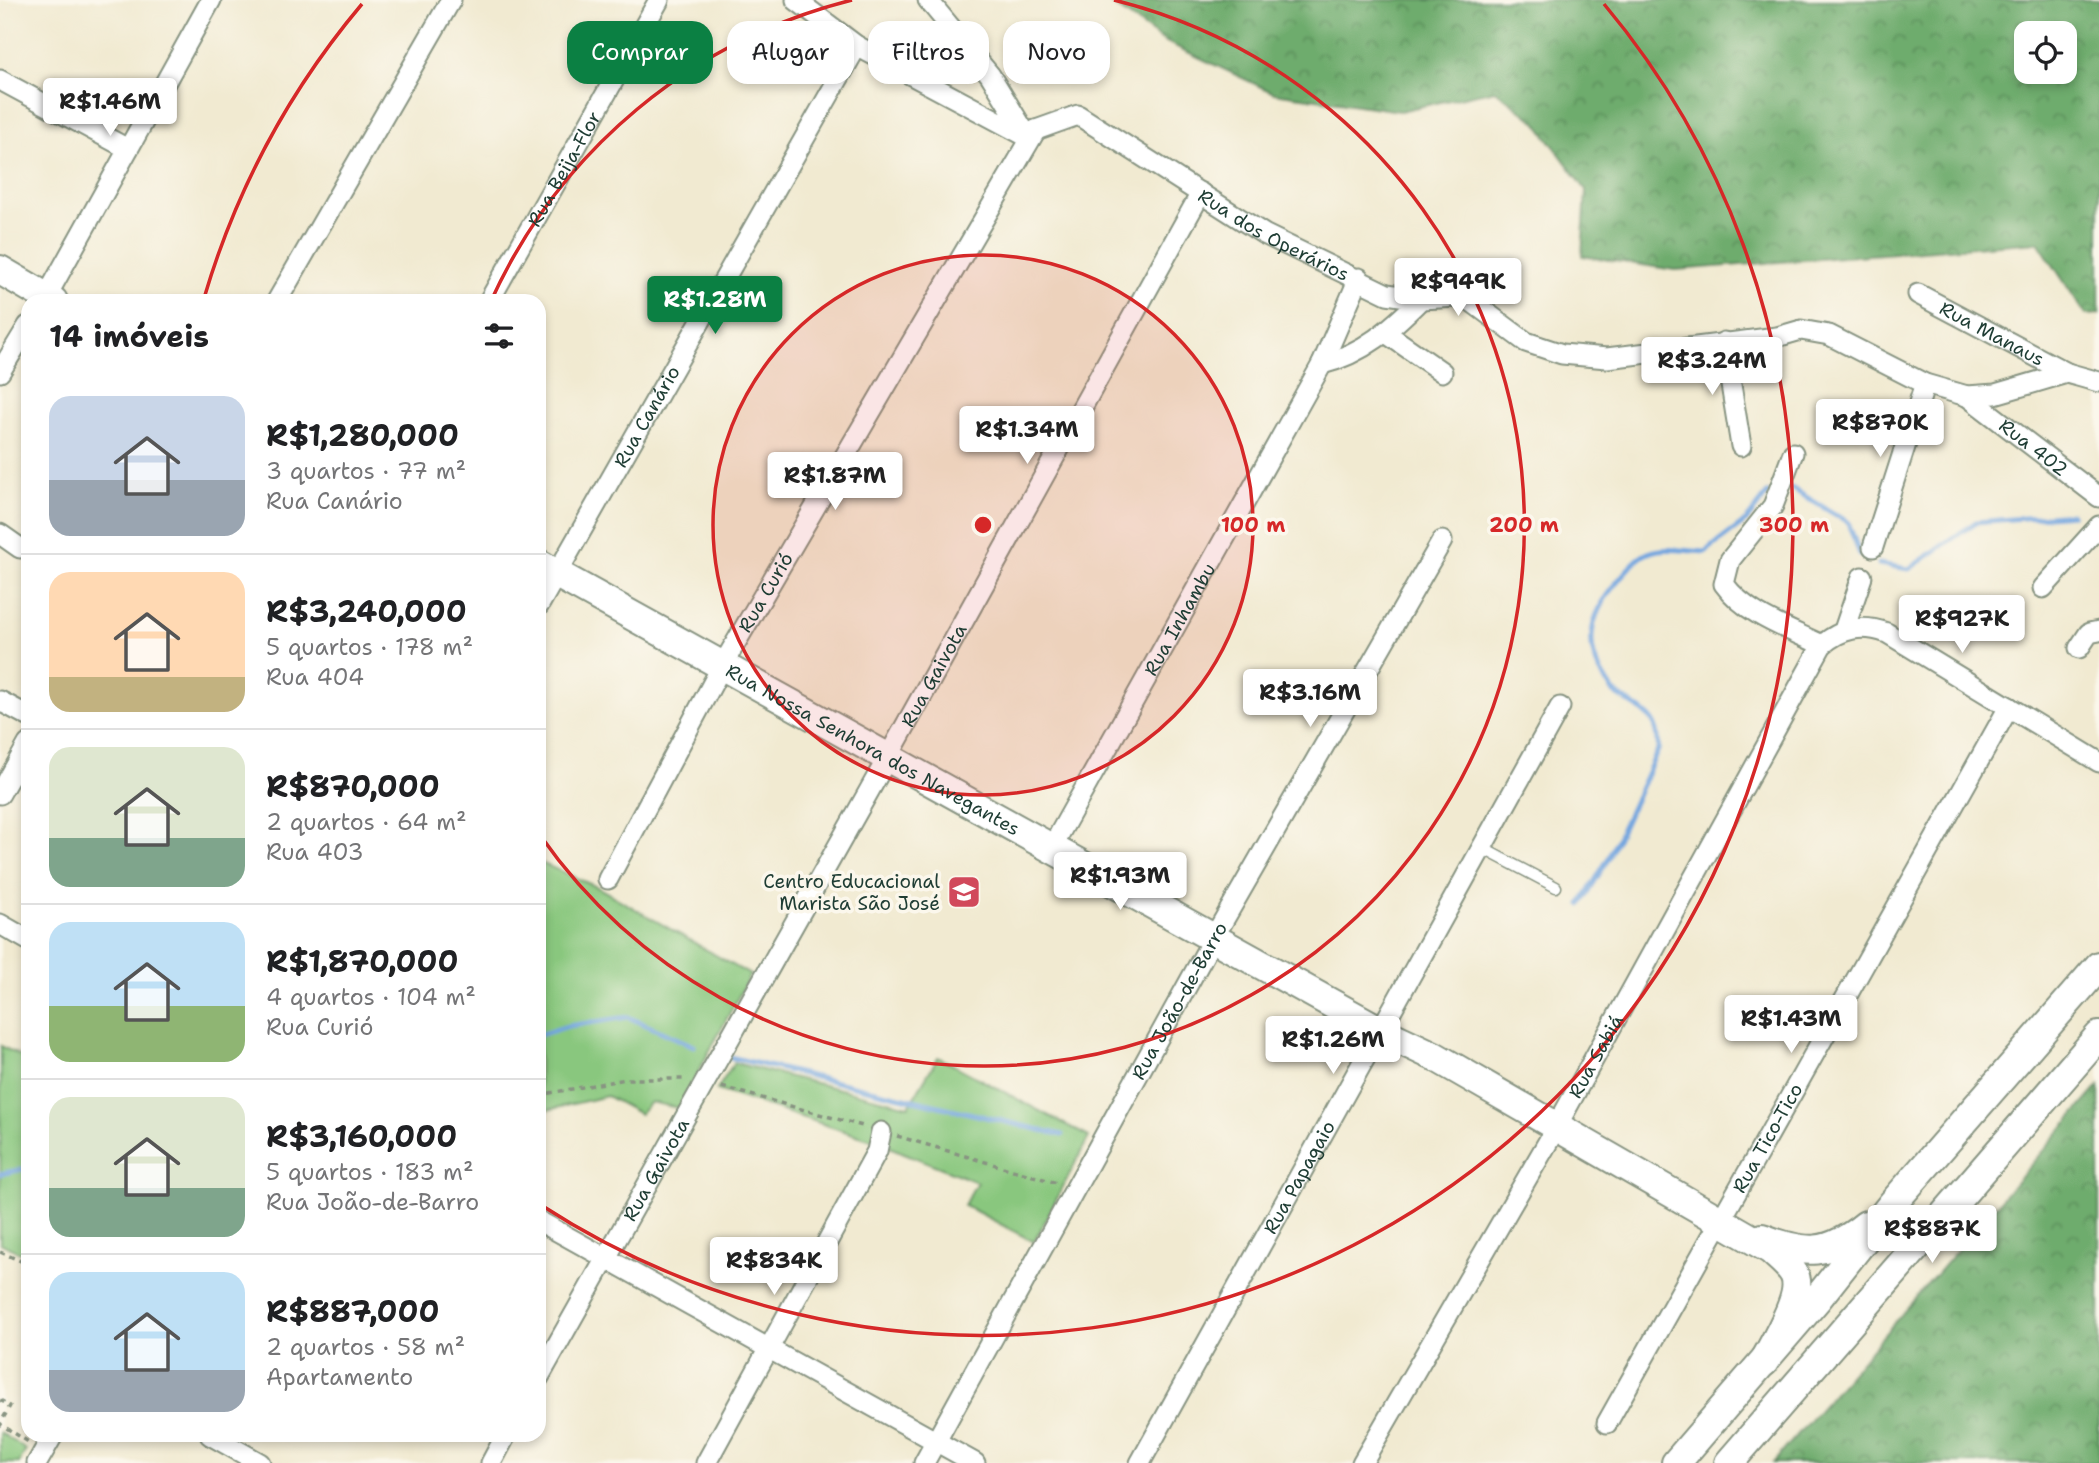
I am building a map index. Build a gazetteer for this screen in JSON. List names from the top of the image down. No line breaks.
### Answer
{"streets":{"street":["Rua Beija-Flor","Rua dos Operários","Rua Manaus","Rua Canário","Rua 402","Rua Curió","Rua Inhambu","Rua Gaivota","Rua Nossa Senhora dos Navegantes","Rua João-de-Barro","Rua Sabiá","Rua Tico-Tico","Rua Papagaio"]},"crossings":[["Rua dos Operários","Rua Manaus"],["Rua dos Operários","Rua 402"],["Rua dos Operários","Rua Curió"],["Rua dos Operários","Rua Inhambu"],["Rua dos Operários","Rua Gaivota"],["Rua Canário","Rua Nossa Senhora dos Navegantes"],["Rua Curió","Rua Nossa Senhora dos Navegantes"],["Rua Inhambu","Rua Nossa Senhora dos Navegantes"],["Rua Gaivota","Rua Nossa Senhora dos Navegantes"],["Rua Nossa Senhora dos Navegantes","Rua João-de-Barro"],["Rua Nossa Senhora dos Navegantes","Rua Sabiá"],["Rua Nossa Senhora dos Navegantes","Rua Tico-Tico"],["Rua Nossa Senhora dos Navegantes","Rua Papagaio"]],"places":{"school or university":["Centro Educacional Marista São José"]},"page":{"chip":["Comprar","Alugar","Filtros","Novo"],"price":["R$1.46M","R$949K","R$1.28M","R$3.24M","R$870K","R$1.34M","R$1.87M","R$927K","R$3.16M","R$1.93M","R$1.43M","R$1.26M","R$887K","R$834K"],"heading":"14 imóveis","list":[{"name":"R$1,280,000","note":"3 quartos · 77 m² · Rua Canário"},{"name":"R$3,240,000","note":"5 quartos · 178 m² · Rua 404"},{"name":"R$870,000","note":"2 quartos · 64 m² · Rua 403"},{"name":"R$1,870,000","note":"4 quartos · 104 m² · Rua Curió"},{"name":"R$3,160,000","note":"5 quartos · 183 m² · Rua João-de-Barro"},{"name":"R$887,000","note":"2 quartos · 58 m² · Apartamento"}]},"rings":["100 m","200 m","300 m"]}
